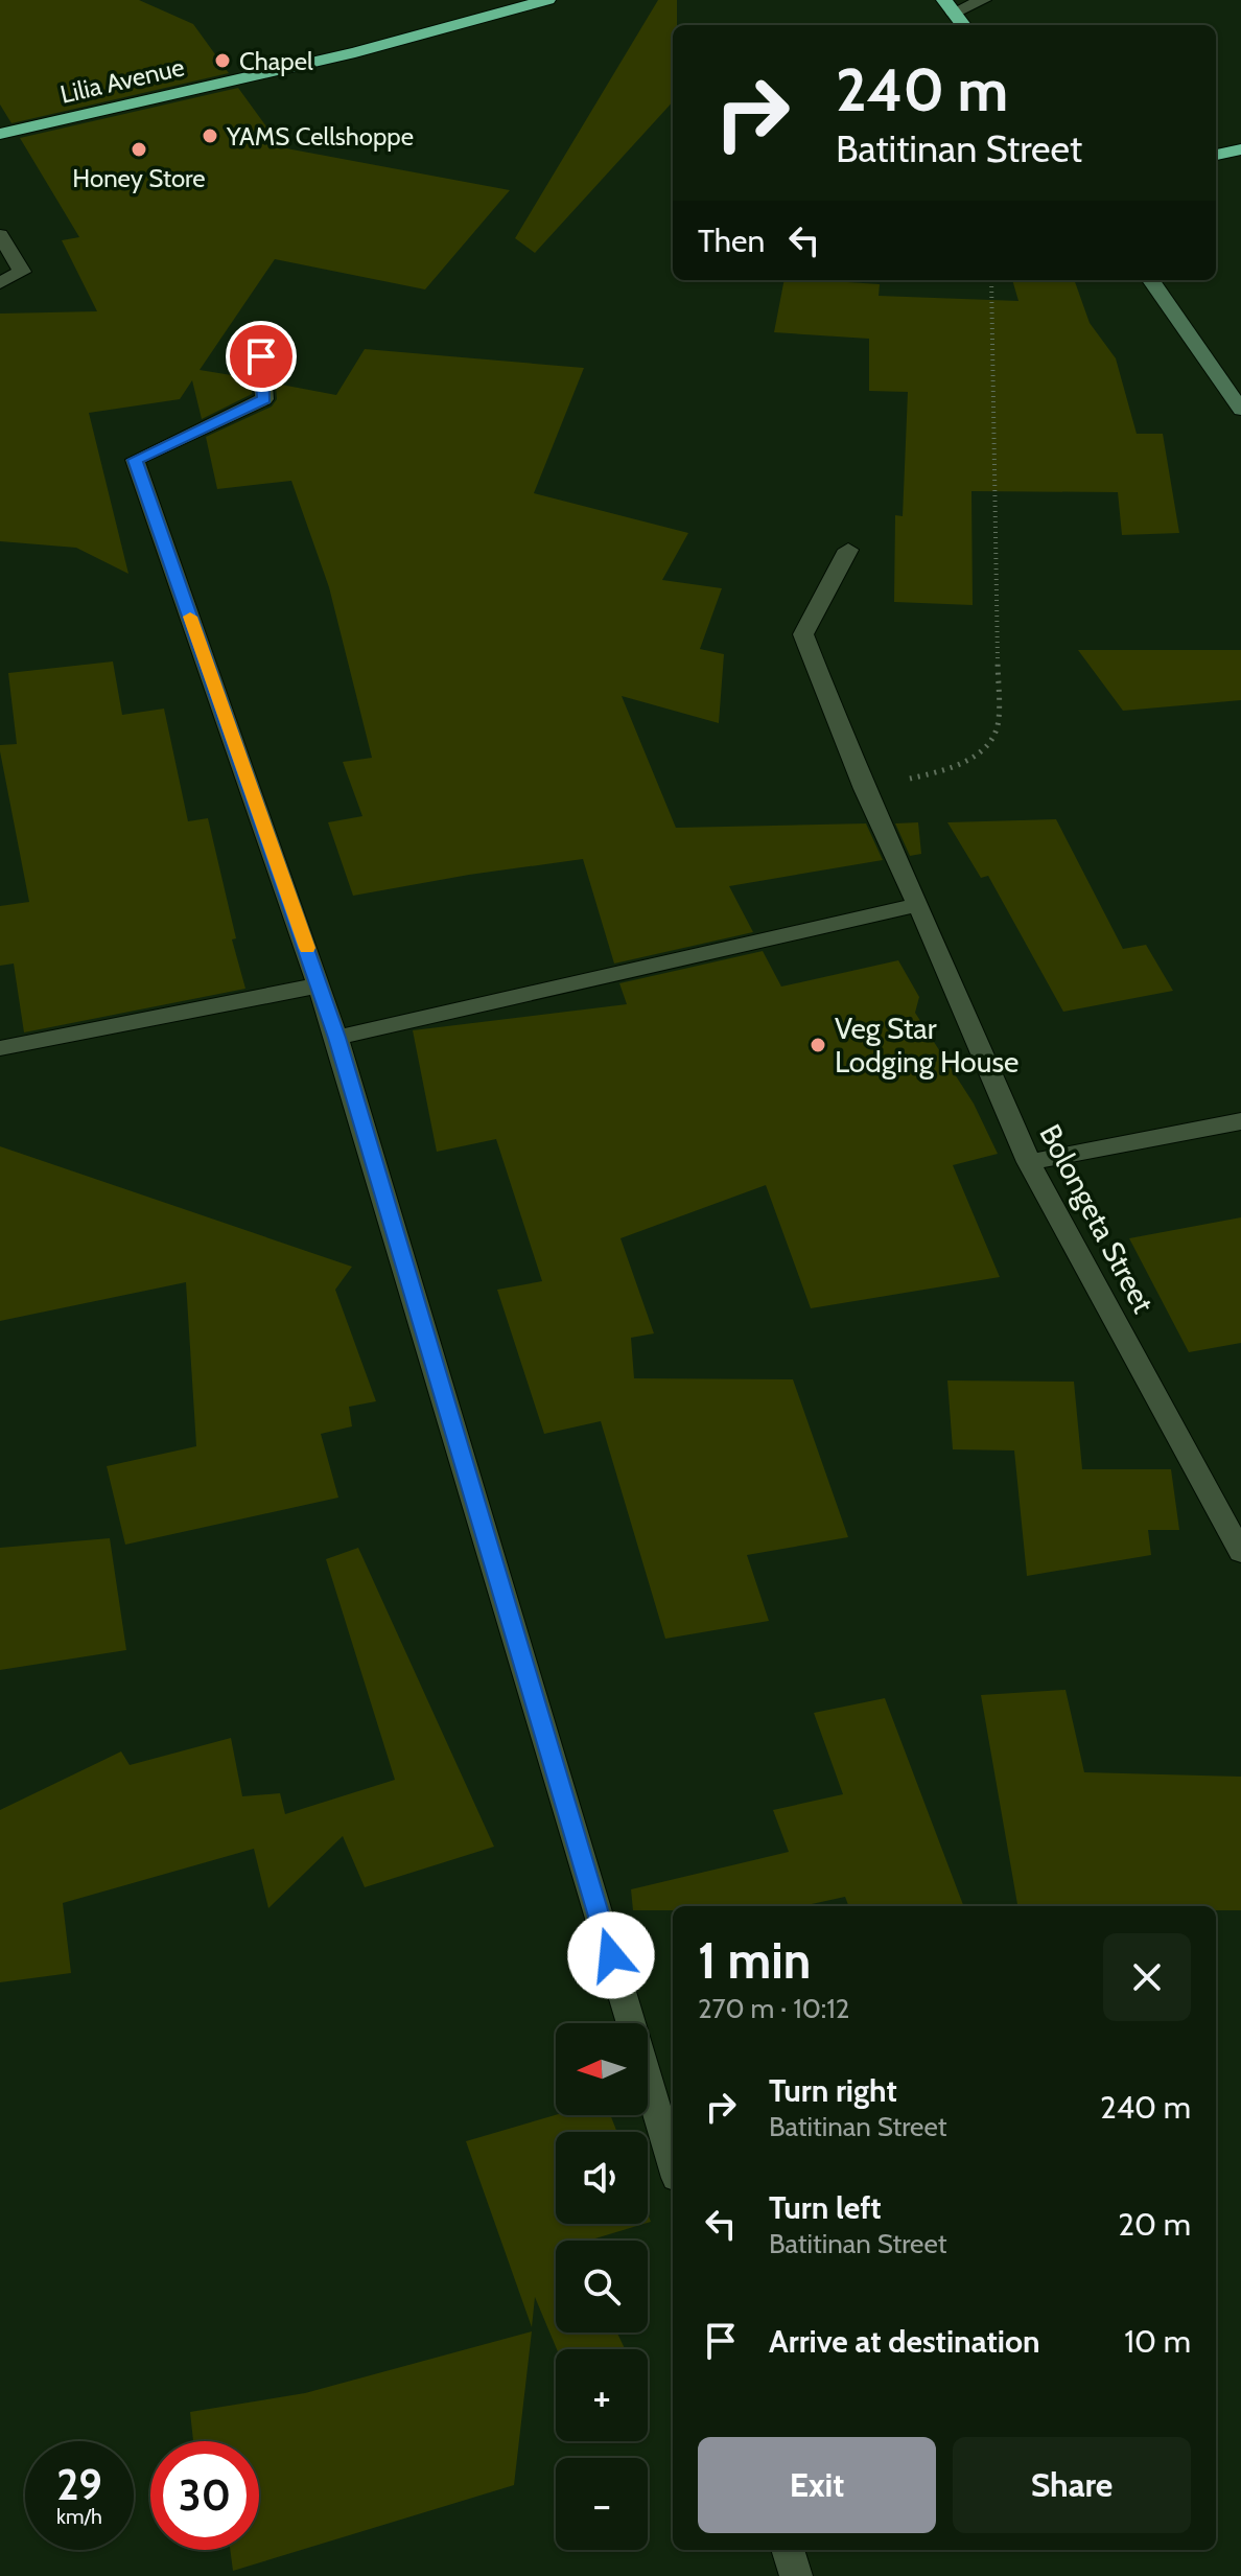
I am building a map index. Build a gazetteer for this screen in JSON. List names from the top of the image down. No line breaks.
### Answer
{"streets":{"highway":["Lilia Avenue"],"street":["Bolongeta Street"]},"places":["Chapel","YAMS Cellshoppe","Honey Store","Veg Star Lodging House"],"north":"left","page":{"turn":["240 m","Batitinan Street"],"then":"Then","heading":["1 min","270 m · 10:12"],"map_buttons":["+","−"],"list":[{"name":"Turn right","note":"Batitinan Street","value":"240 m"},{"name":"Turn left","note":"Batitinan Street","value":"20 m"},{"name":"Arrive at destination","value":"10 m"}],"buttons":["Exit","Share"],"speed":"29 km/h","limit":"30"}}
